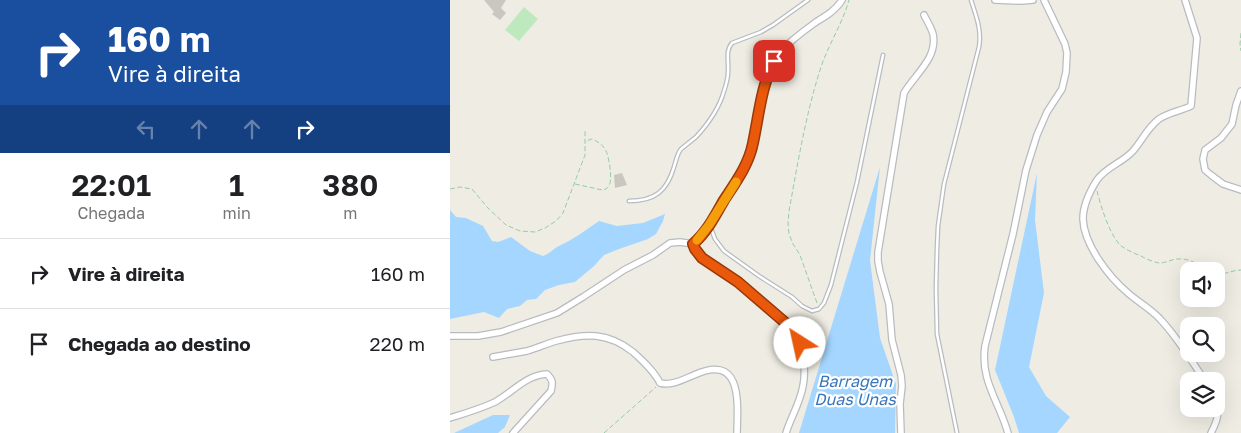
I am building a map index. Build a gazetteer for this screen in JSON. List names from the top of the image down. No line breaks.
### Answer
{"water":["Barragem Duas Unas"],"page":{"turn":["160 m","Vire à direita"],"eta":["22:01","Chegada","1","min","380","m"],"list":[{"name":"Vire à direita","value":"160 m"},{"name":"Chegada ao destino","value":"220 m"}]}}
